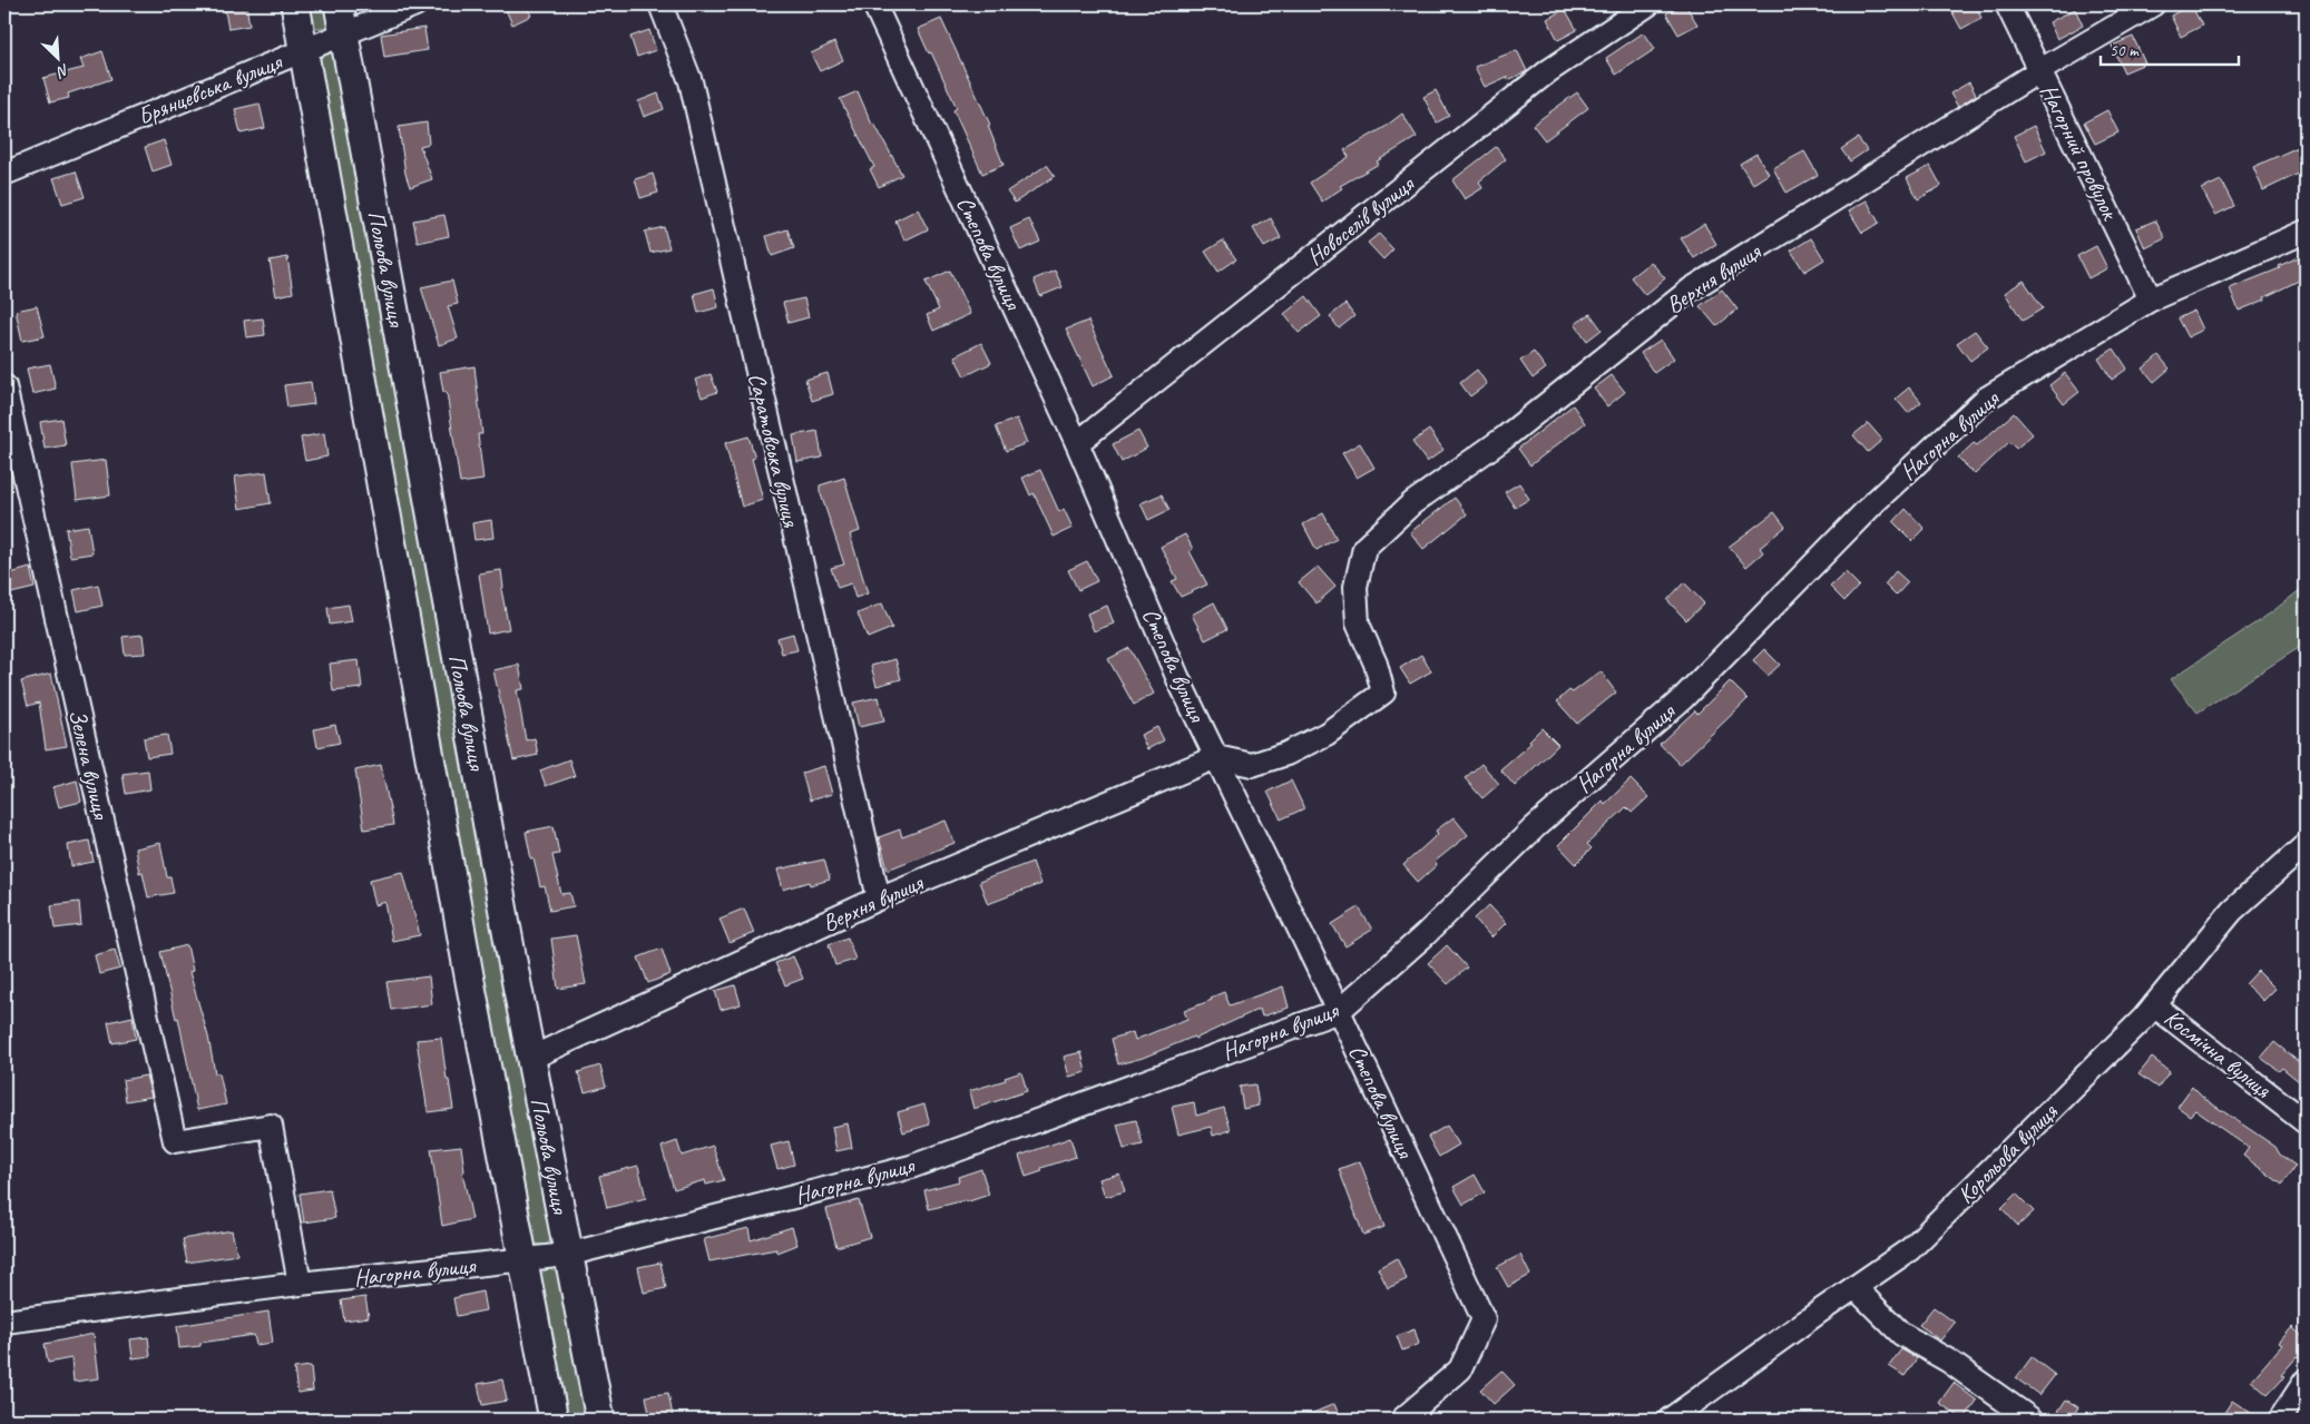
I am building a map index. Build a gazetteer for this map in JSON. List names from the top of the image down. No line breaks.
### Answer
{"streets":{"main road":["Польова вулиця"],"street":["Брянцевська вулиця","Нагорний провулок","Новоселів вулиця","Степова вулиця","Верхня вулиця","Нагорна вулиця","Саратовська вулиця","Зелена вулиця","Космічна вулиця","Корольова вулиця"]},"crossings":[["Брянцевська вулиця","Польова вулиця"],["Нагорний провулок","Верхня вулиця"],["Нагорний провулок","Нагорна вулиця"],["Новоселів вулиця","Степова вулиця"],["Степова вулиця","Верхня вулиця"],["Степова вулиця","Нагорна вулиця"],["Польова вулиця","Верхня вулиця"],["Польова вулиця","Нагорна вулиця"],["Верхня вулиця","Саратовська вулиця"],["Нагорна вулиця","Зелена вулиця"],["Космічна вулиця","Корольова вулиця"]],"scale_bar":"50 m","north":"bottom right"}
